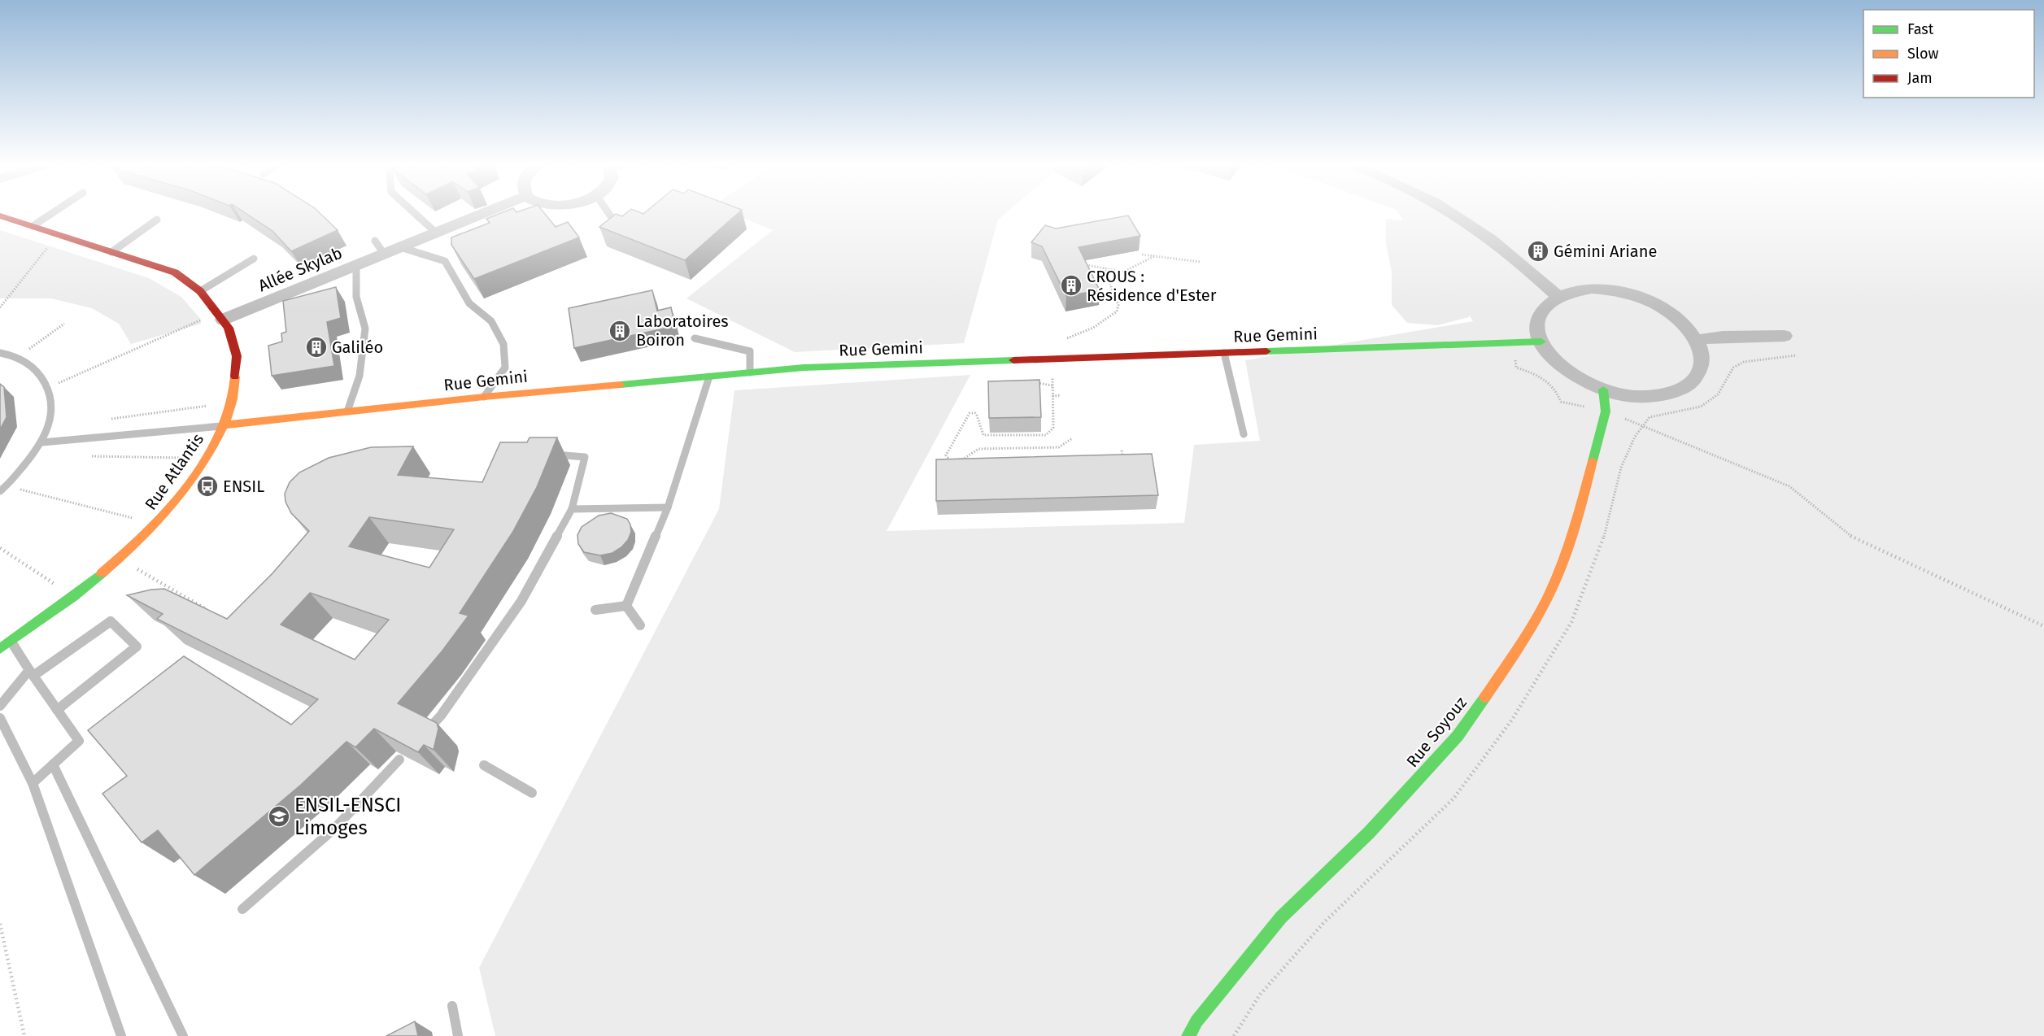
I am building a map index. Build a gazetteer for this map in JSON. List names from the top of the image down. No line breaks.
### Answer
{"streets":{"street":["Allée Skylab","Rue Gemini","Rue Atlantis","Rue Soyouz"]},"crossings":[["Allée Skylab","Rue Atlantis"],["Rue Gemini","Rue Atlantis"],["Rue Gemini","Rue Soyouz"]],"places":{"building":["Gémini Ariane","CROUS : Résidence d'Ester","Laboratoires Boiron","Galiléo"],"bus stop":["ENSIL"],"school or university":["ENSIL-ENSCI Limoges"]},"legend":["Fast","Slow","Jam"]}
